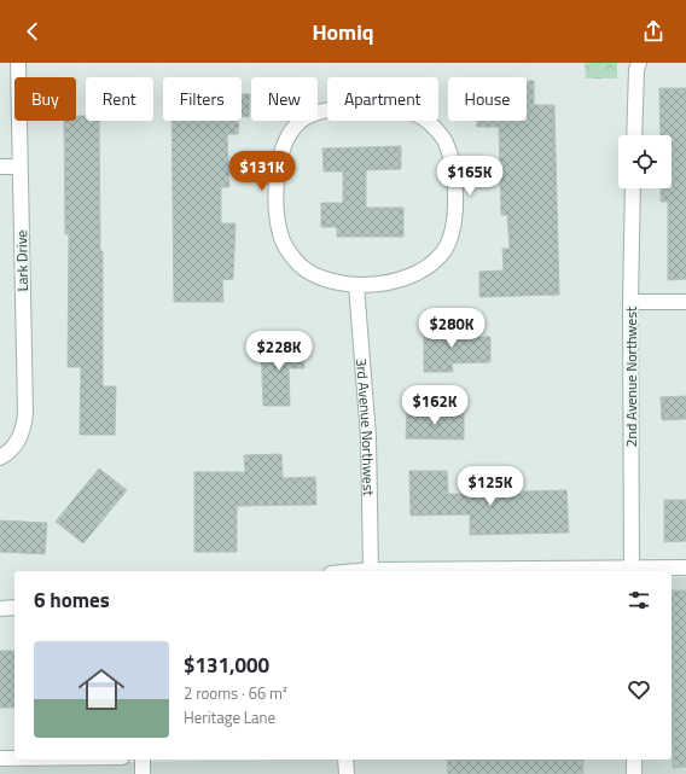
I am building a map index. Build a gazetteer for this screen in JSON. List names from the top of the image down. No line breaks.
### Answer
{"streets":{"street":["Lark Drive","2nd Avenue Northwest","3rd Avenue Northwest"]},"page":{"header":"Homiq","chip":["Buy","Rent","Filters","New","Apartment","House"],"price":["$131K","$165K","$280K","$228K","$162K","$125K"],"heading":"6 homes","list":[{"name":"$131,000","note":"2 rooms · 66 m² · Heritage Lane"}]}}
